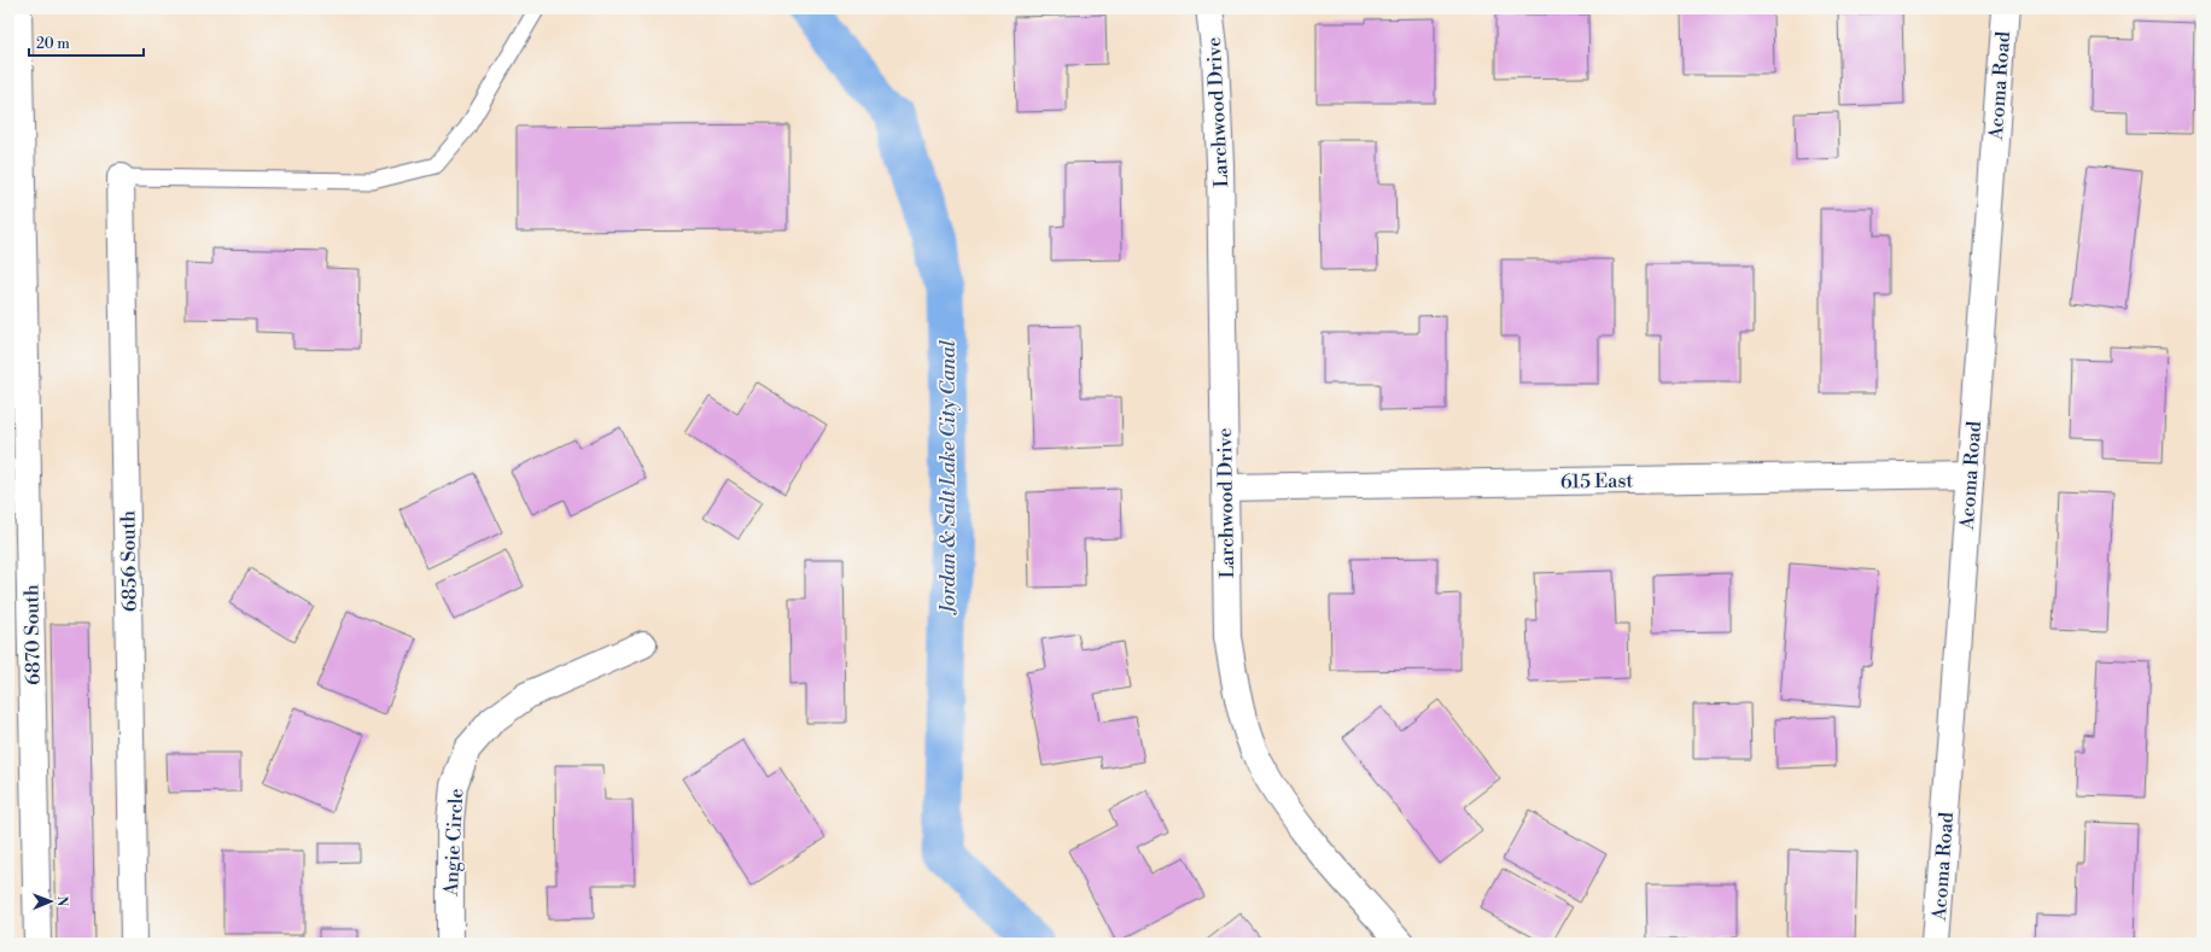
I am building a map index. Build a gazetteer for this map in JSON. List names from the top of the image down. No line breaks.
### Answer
{"streets":{"street":["Acoma Road","Larchwood Drive","615 East","6856 South","6870 South","Angie Circle"]},"crossings":[["Acoma Road","615 East"],["Larchwood Drive","615 East"]],"water":["Jordan & Salt Lake City Canal"],"scale_bar":"20 m","north":"right"}
